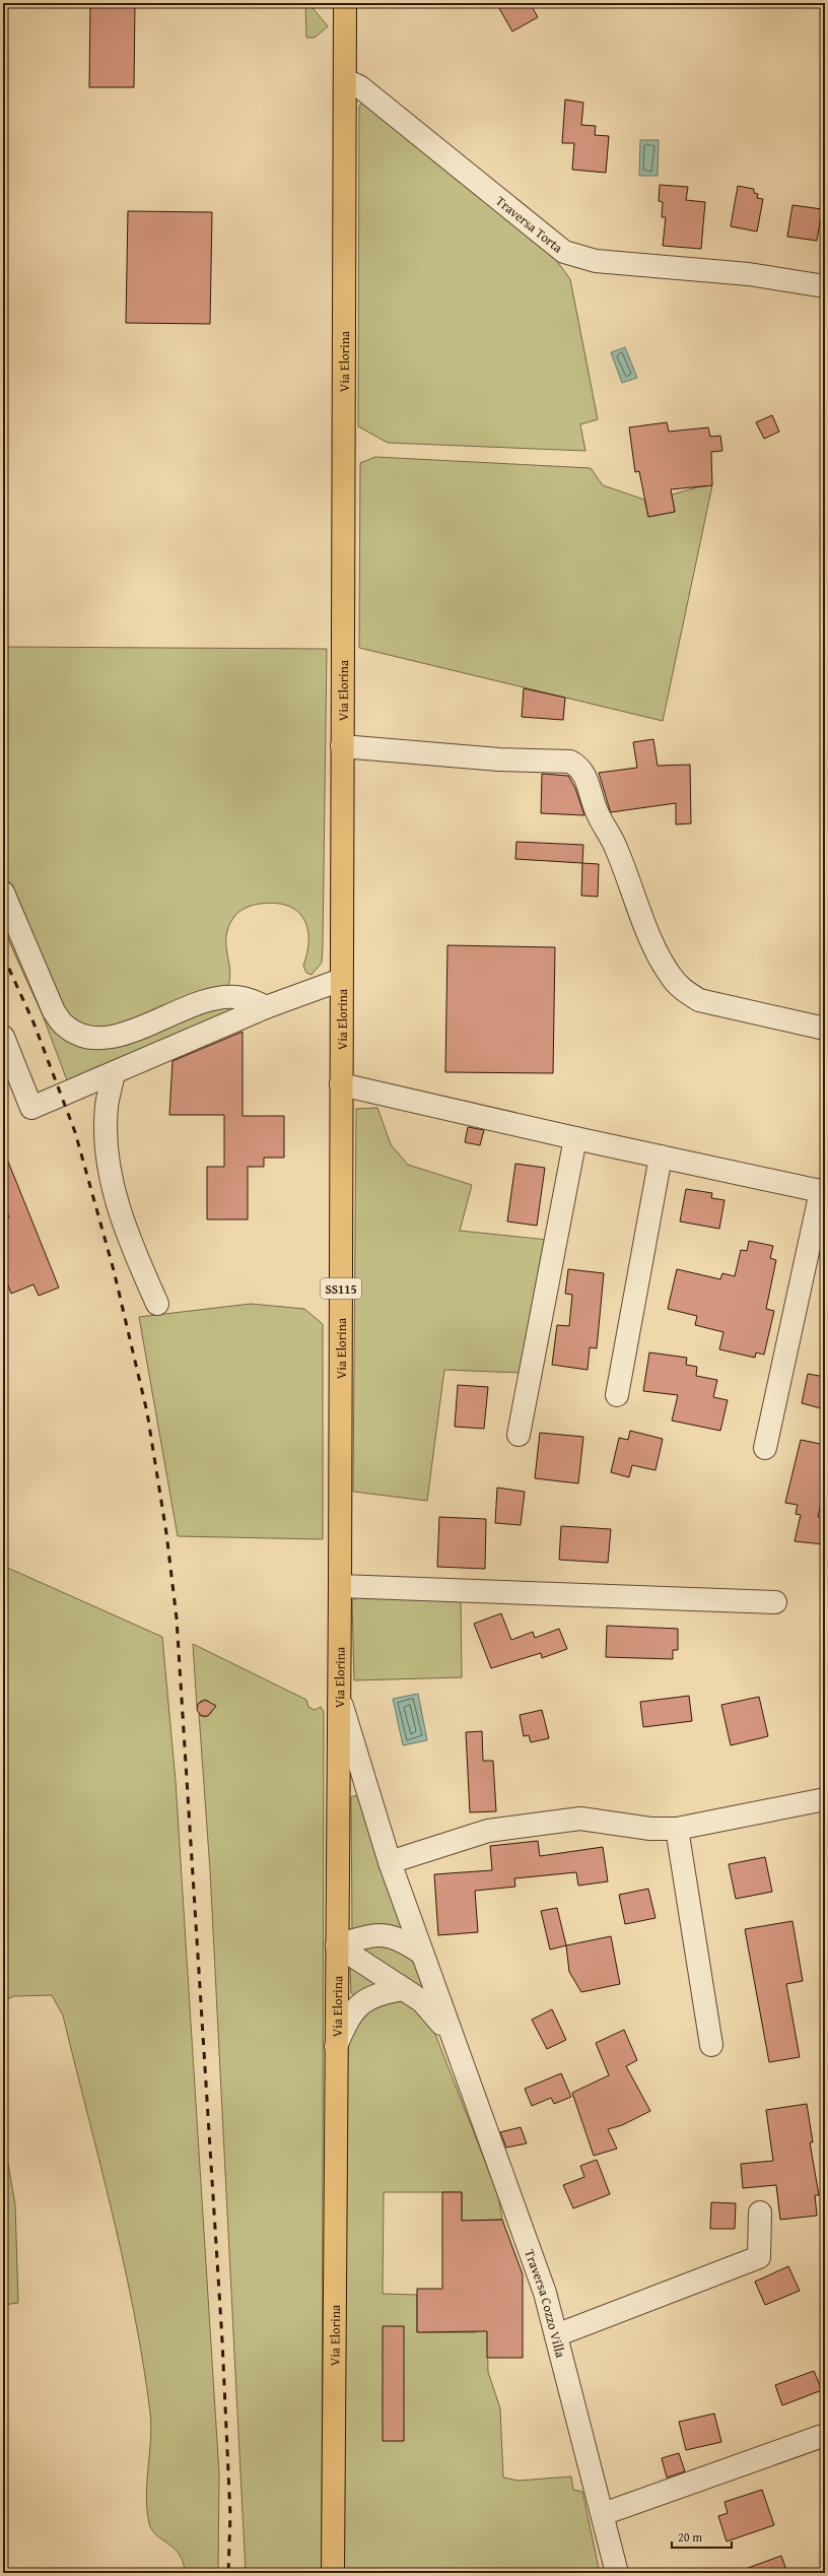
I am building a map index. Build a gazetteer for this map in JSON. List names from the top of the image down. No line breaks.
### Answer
{"streets":{"main road":["Via Elorina","SS115"],"street":["Traversa Torta","Traversa Cozzo Villa"]},"crossings":[["Traversa Torta","Via Elorina"],["Via Elorina","Traversa Cozzo Villa"]],"scale_bar":"20 m"}
